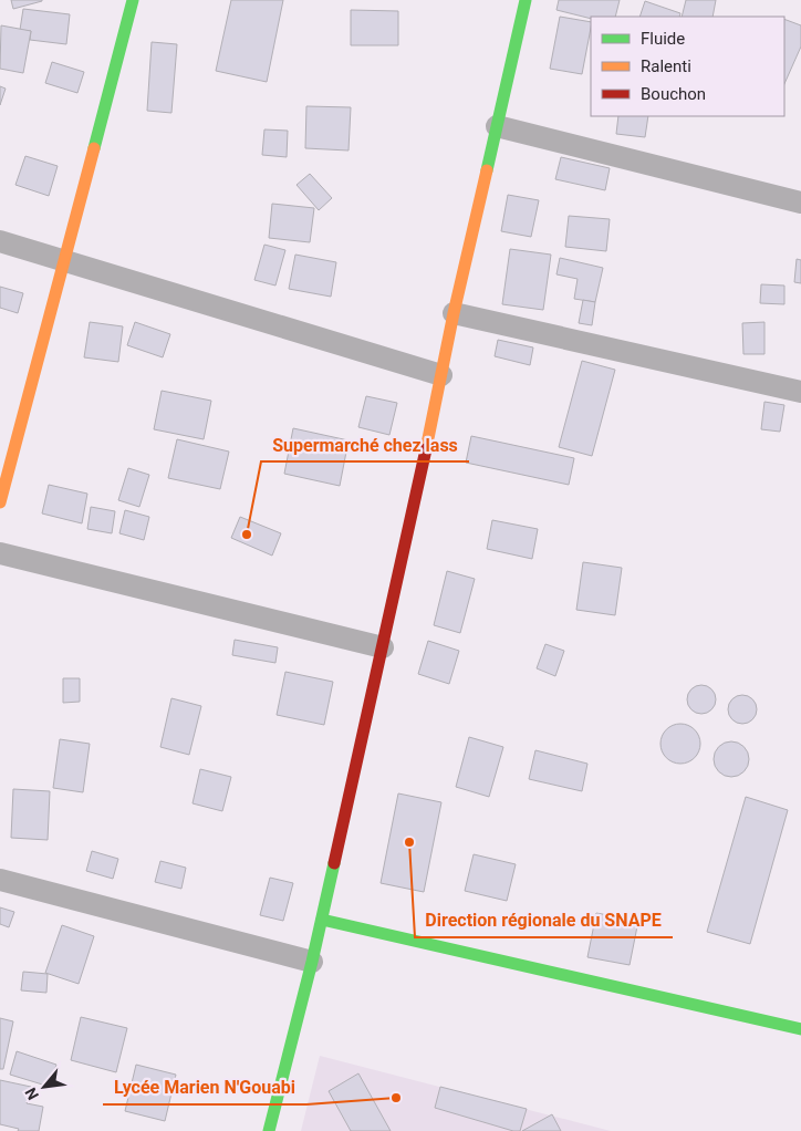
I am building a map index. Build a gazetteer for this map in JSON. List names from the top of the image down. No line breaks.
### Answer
{"places":["Supermarché chez lass","Direction régionale du SNAPE","Lycée Marien N'Gouabi"],"legend":["Fluide","Ralenti","Bouchon"],"north":"bottom left"}
